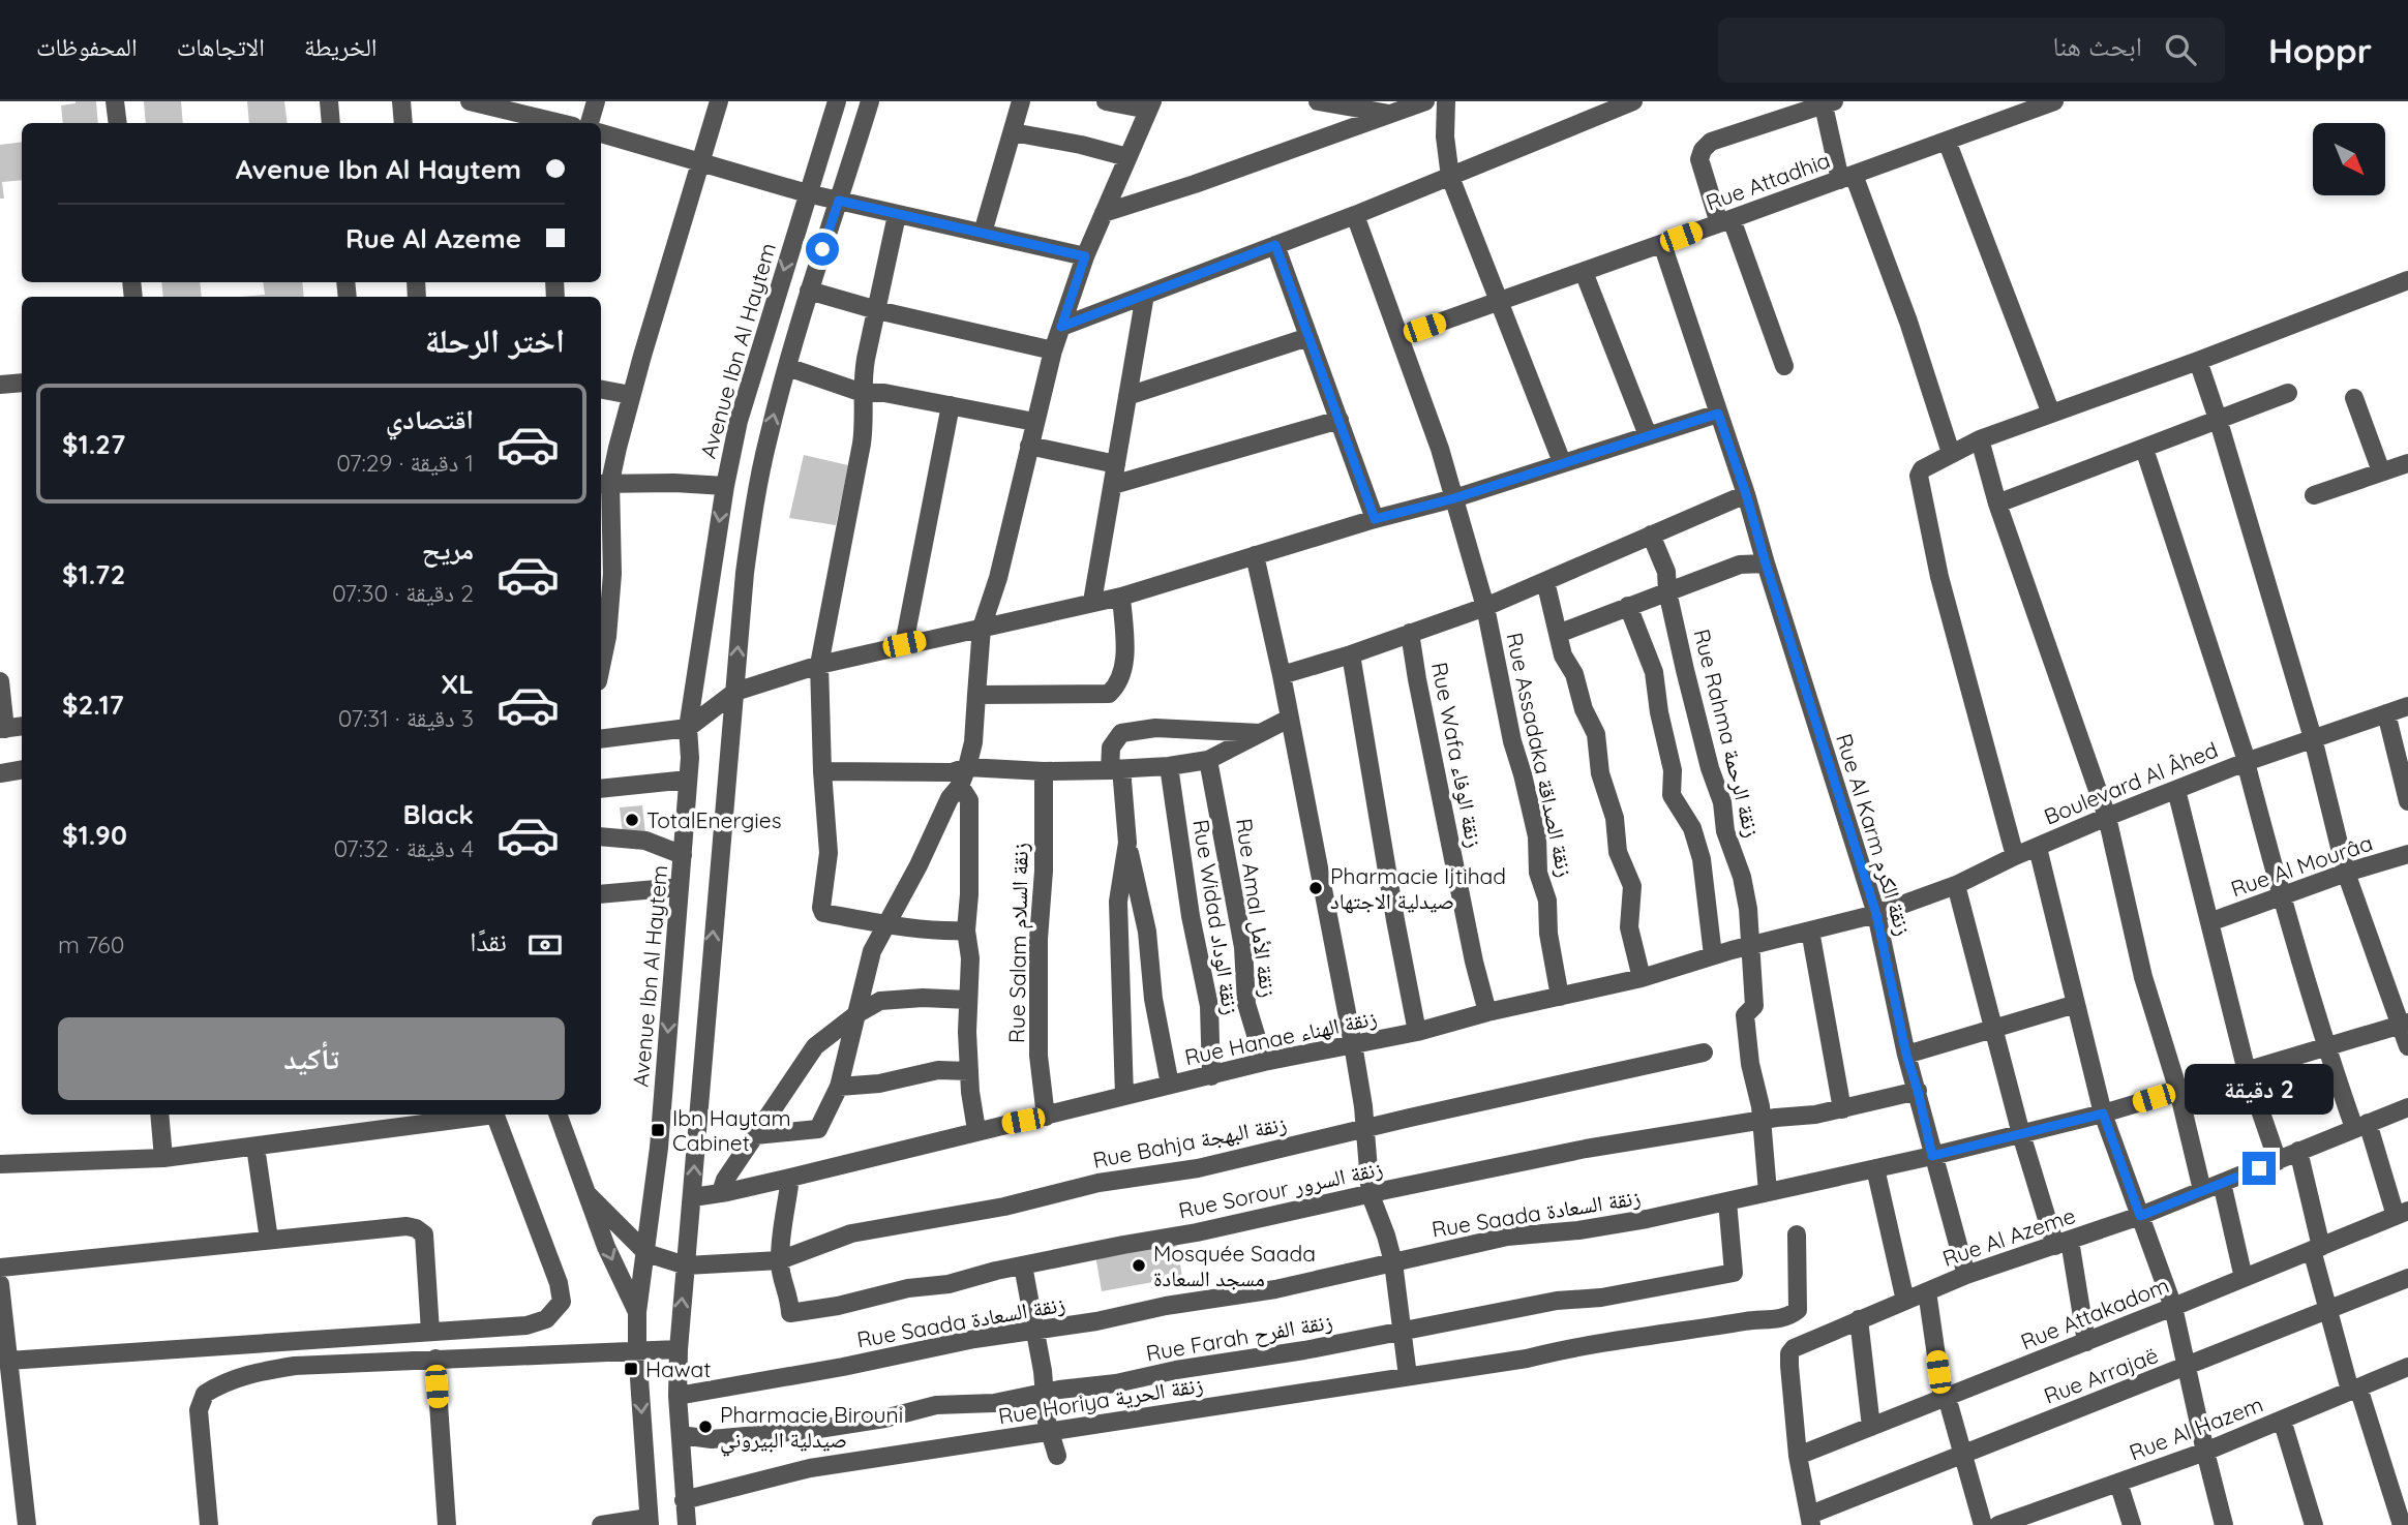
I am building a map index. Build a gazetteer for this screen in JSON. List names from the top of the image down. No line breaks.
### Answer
{"streets":{"street":["Rue Attadhia","Avenue Ibn Al Haytem","Rue Rahma زنقة الرحمة","Rue Wafa زنقة الوفاء","Rue Assadaka زنقة الصداقة","Boulevard Al Âhed","Rue Al Karm زنقة الكرم","Rue Al Mourâa","Rue Amal زنقة الأمل","Rue Widad زنقة الوداد","Rue Salam زنقة السلام","Rue Hanae زنقة الهناء","Rue Bahja زنقة البهجة","Rue Sorour زنقة السرور","Rue Saada زنقة السعادة","Rue Al Azeme","Rue Attakadom","Rue Farah زنقة الفرح","Rue Arrajaë","Rue Horiya زنقة الحرية","Rue Al Hazem"]},"crossings":[["Rue Attadhia","Rue Assadaka زنقة الصداقة"],["Rue Attadhia","Rue Al Karm زنقة الكرم"],["Rue Rahma زنقة الرحمة","Rue Hanae زنقة الهناء"],["Rue Rahma زنقة الرحمة","Rue Sorour زنقة السرور"],["Rue Wafa زنقة الوفاء","Rue Hanae زنقة الهناء"],["Rue Assadaka زنقة الصداقة","Rue Hanae زنقة الهناء"],["Boulevard Al Âhed","Rue Al Karm زنقة الكرم"],["Boulevard Al Âhed","Rue Hanae زنقة الهناء"],["Rue Al Karm زنقة الكرم","Rue Hanae زنقة الهناء"],["Rue Al Karm زنقة الكرم","Rue Sorour زنقة السرور"],["Rue Al Karm زنقة الكرم","Rue Saada زنقة السعادة"],["Rue Al Karm زنقة الكرم","Rue Al Azeme"],["Rue Amal زنقة الأمل","Rue Hanae زنقة الهناء"],["Rue Widad زنقة الوداد","Rue Hanae زنقة الهناء"],["Rue Salam زنقة السلام","Rue Hanae زنقة الهناء"],["Rue Hanae زنقة الهناء","Rue Sorour زنقة السرور"],["Rue Bahja زنقة البهجة","Rue Sorour زنقة السرور"],["Rue Saada زنقة السعادة","Rue Farah زنقة الفرح"],["Rue Al Azeme","Rue Attakadom"],["Rue Al Azeme","Rue Arrajaë"]],"places":{"other":["TotalEnergies","Pharmacie Ijtihad صيدلية الاجتهاد","Mosquée Saada مسجد السعادة","Pharmacie Birouni صيدلية البيروني"],"transit":["Ibn Haytam Cabinet","Hawat"]},"north":"bottom right","page":{"header":"Hoppr","search":"ابحث هنا","nav":["الخريطة","الاتجاهات","المحفوظات"],"banner":["Avenue Ibn Al Haytem","Rue Al Azeme"],"heading":"اختر الرحلة","list":[{"name":"اقتصادي","note":"1 دقيقة · 07:29","value":"$1.27"},{"name":"مريح","note":"2 دقيقة · 07:30","value":"$1.72"},{"name":"XL","note":"3 دقيقة · 07:31","value":"$2.17"},{"name":"Black","note":"4 دقيقة · 07:32","value":"$1.90"}],"pay":["نقدًا","760 m"],"buttons":"تأكيد","bubble":"2 دقيقة"}}
